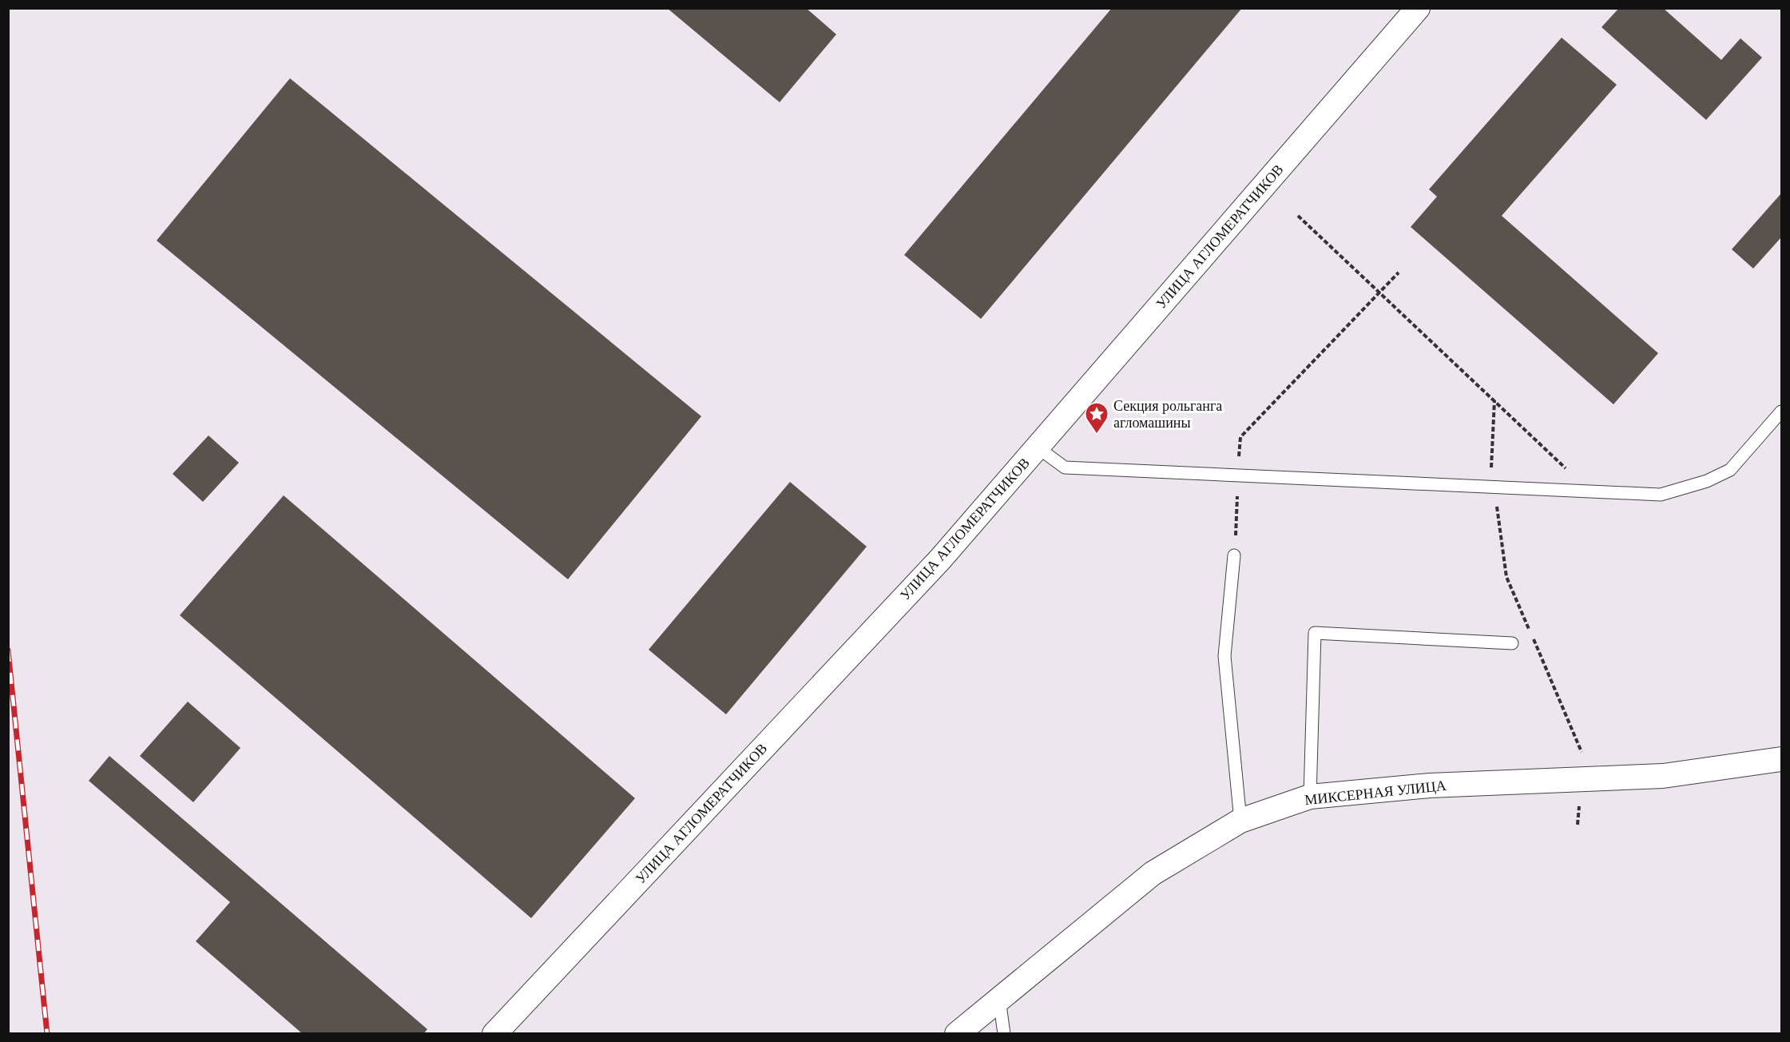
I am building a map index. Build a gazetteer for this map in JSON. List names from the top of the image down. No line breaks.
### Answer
{"streets":{"street":["УЛИЦА АГЛОМЕРАТЧИКОВ","МИКСЕРНАЯ УЛИЦА"]},"places":{"place":["Секция рольганга агломашины"]}}
